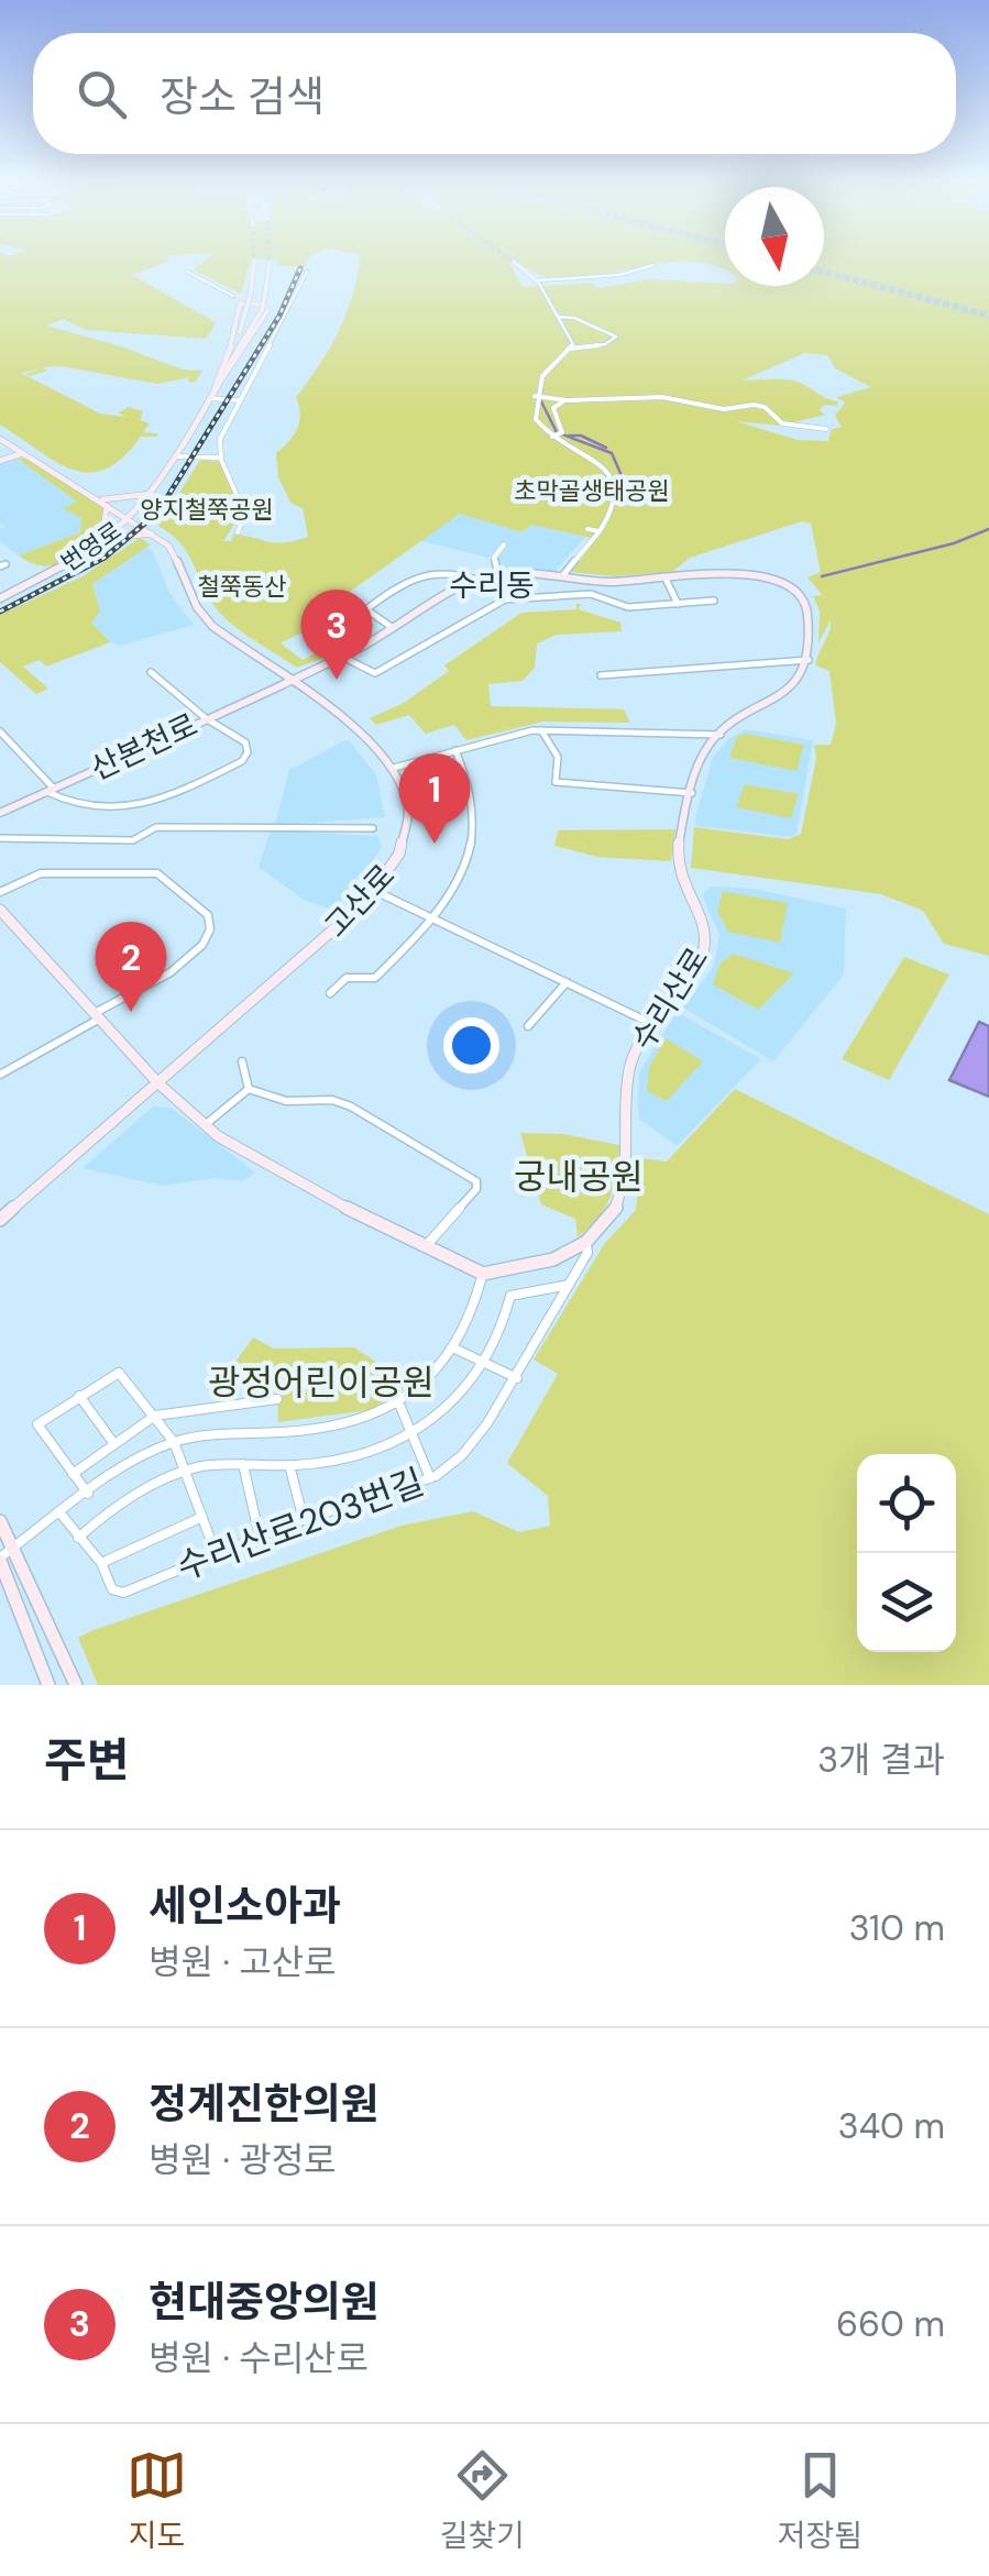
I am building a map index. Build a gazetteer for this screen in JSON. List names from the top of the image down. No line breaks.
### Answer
{"streets":{"street":["번영로","산본천로","고산로","수리산로","수리산로203번길"]},"crossings":[["번영로","고산로"],["산본천로","고산로"],["수리산로","수리산로203번길"]],"districts":["수리동"],"parks":["초막골생태공원","양지철쭉공원","철쭉동산","궁내공원","광정어린이공원"],"north":"bottom","page":{"search":"장소 검색","pins":["3","1","2"],"heading":["주변","3개 결과"],"list":[{"mark":"1","name":"세인소아과","note":"병원 · 고산로","value":"310 m"},{"mark":"2","name":"정계진한의원","note":"병원 · 광정로","value":"340 m"},{"mark":"3","name":"현대중앙의원","note":"병원 · 수리산로","value":"660 m"}],"nav":["지도","길찾기","저장됨"]}}
